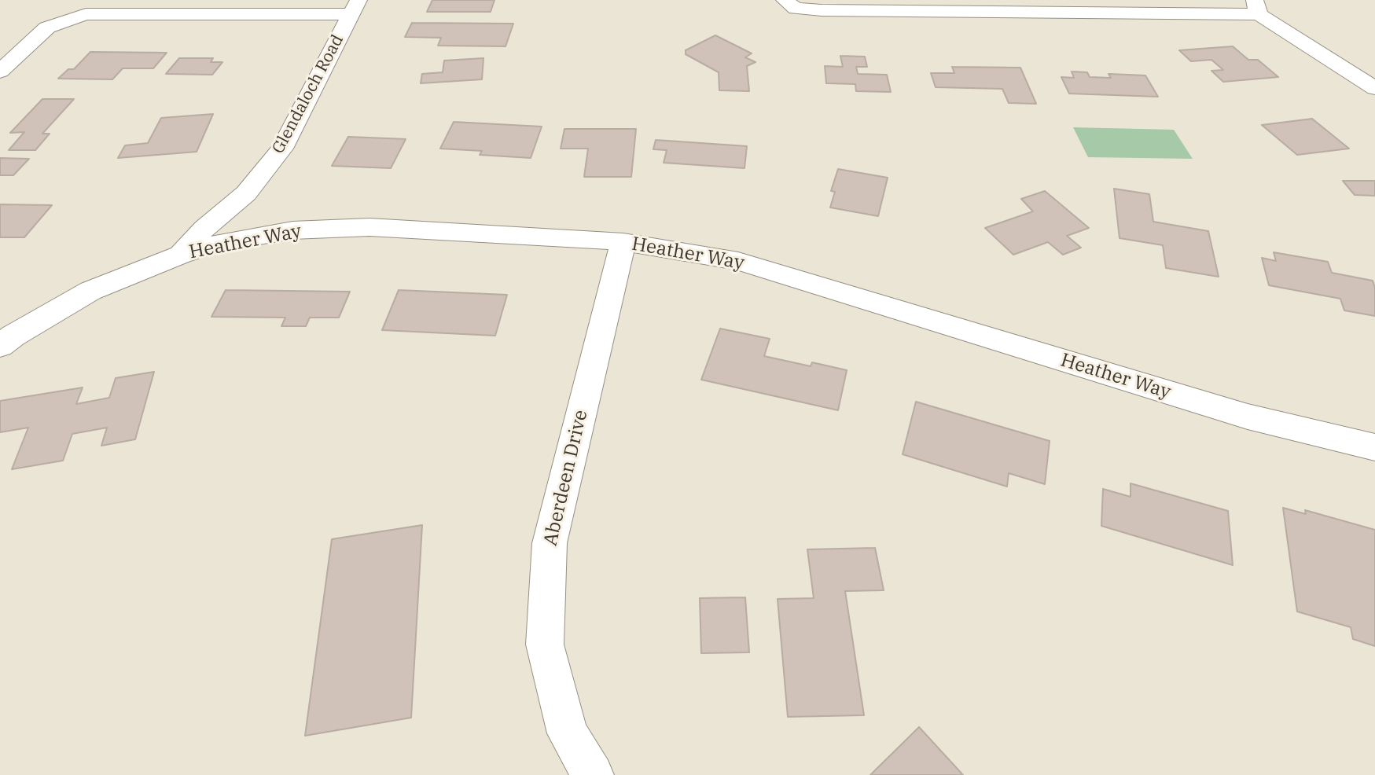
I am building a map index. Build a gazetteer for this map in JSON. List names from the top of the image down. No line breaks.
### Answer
{"streets":{"street":["Glendaloch Road","Heather Way","Aberdeen Drive"]},"crossings":[["Glendaloch Road","Heather Way"],["Heather Way","Aberdeen Drive"]]}
